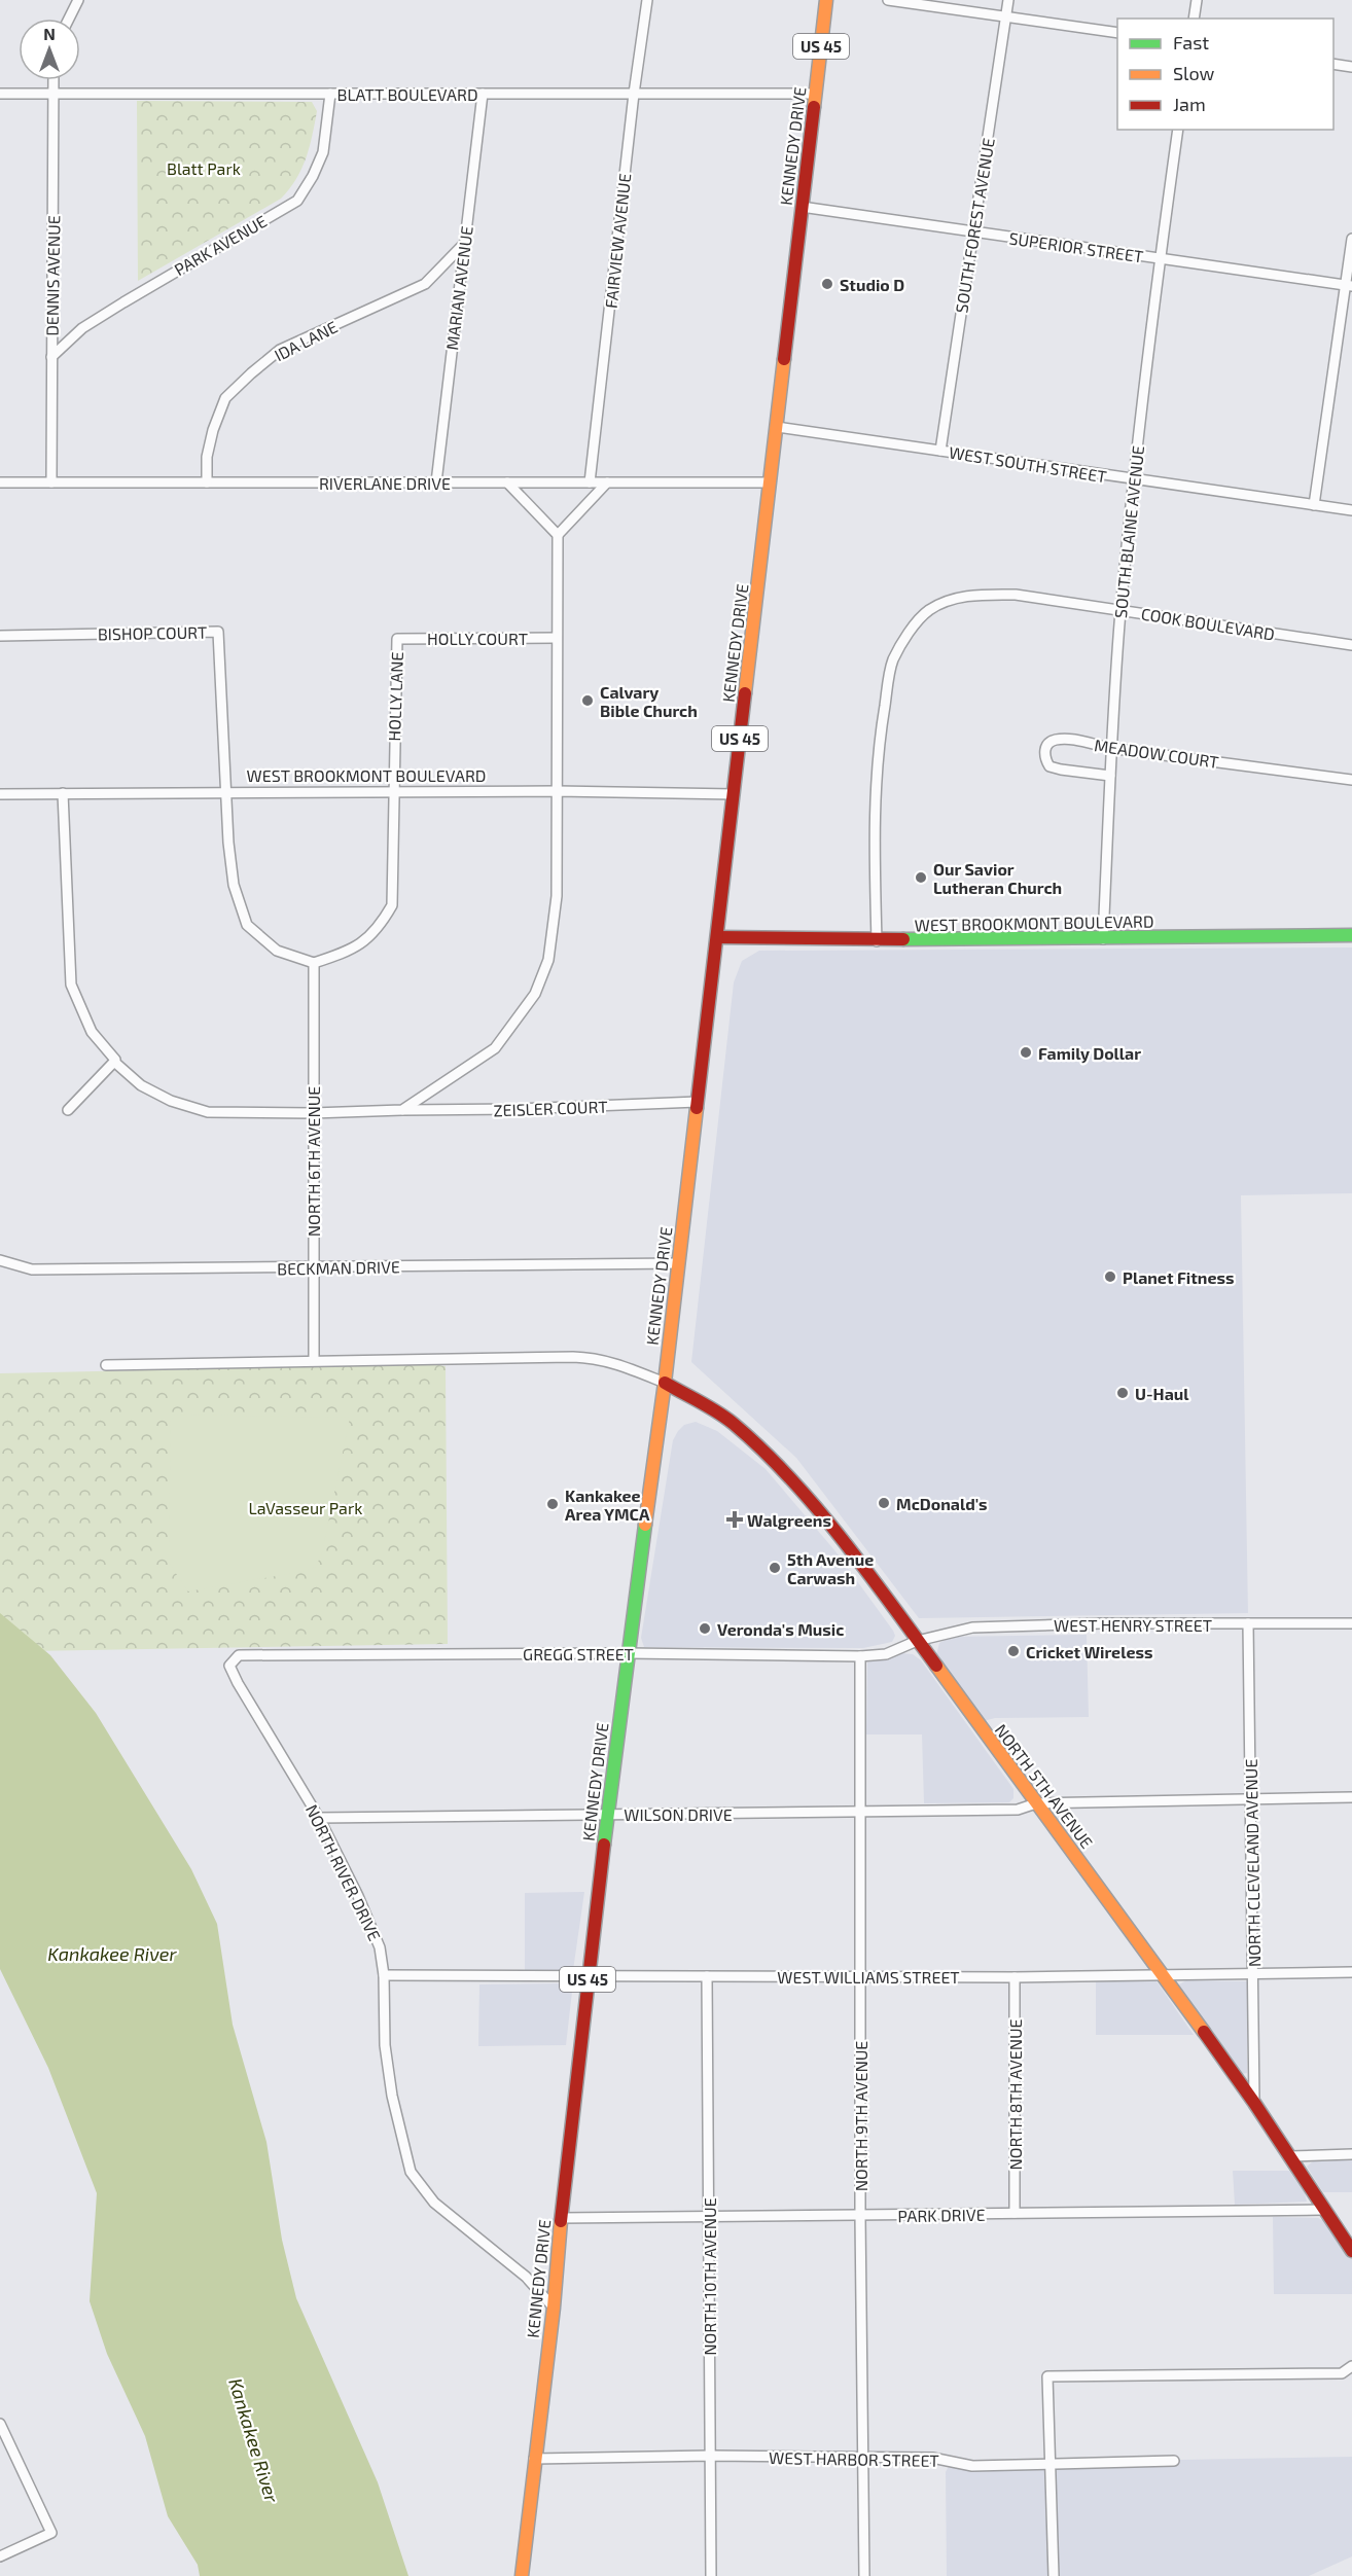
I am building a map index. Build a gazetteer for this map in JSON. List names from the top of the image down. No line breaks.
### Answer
{"streets":{"main road":["US 45","KENNEDY DRIVE","WEST BROOKMONT BOULEVARD","NORTH 5TH AVENUE"],"street":["BLATT BOULEVARD","SOUTH FOREST AVENUE","FAIRVIEW AVENUE","PARK AVENUE","SUPERIOR STREET","DENNIS AVENUE","MARIAN AVENUE","IDA LANE","WEST SOUTH STREET","RIVERLANE DRIVE","SOUTH BLAINE AVENUE","COOK BOULEVARD","BISHOP COURT","HOLLY COURT","HOLLY LANE","MEADOW COURT","ZEISLER COURT","NORTH 6TH AVENUE","BECKMAN DRIVE","WEST HENRY STREET","GREGG STREET","WILSON DRIVE","NORTH CLEVELAND AVENUE","NORTH RIVER DRIVE","WEST WILLIAMS STREET","NORTH 8TH AVENUE","NORTH 9TH AVENUE","PARK DRIVE","NORTH 10TH AVENUE","WEST HARBOR STREET"]},"crossings":[["BLATT BOULEVARD","KENNEDY DRIVE"],["BLATT BOULEVARD","FAIRVIEW AVENUE"],["BLATT BOULEVARD","PARK AVENUE"],["BLATT BOULEVARD","DENNIS AVENUE"],["BLATT BOULEVARD","MARIAN AVENUE"],["KENNEDY DRIVE","SUPERIOR STREET"],["KENNEDY DRIVE","WEST SOUTH STREET"],["KENNEDY DRIVE","RIVERLANE DRIVE"],["KENNEDY DRIVE","WEST BROOKMONT BOULEVARD"],["KENNEDY DRIVE","ZEISLER COURT"],["KENNEDY DRIVE","BECKMAN DRIVE"],["KENNEDY DRIVE","GREGG STREET"],["KENNEDY DRIVE","NORTH 5TH AVENUE"],["KENNEDY DRIVE","WILSON DRIVE"],["KENNEDY DRIVE","NORTH RIVER DRIVE"],["KENNEDY DRIVE","WEST WILLIAMS STREET"],["KENNEDY DRIVE","PARK DRIVE"],["KENNEDY DRIVE","WEST HARBOR STREET"],["SOUTH FOREST AVENUE","SUPERIOR STREET"],["SOUTH FOREST AVENUE","WEST SOUTH STREET"],["FAIRVIEW AVENUE","RIVERLANE DRIVE"],["PARK AVENUE","DENNIS AVENUE"],["SUPERIOR STREET","SOUTH BLAINE AVENUE"],["DENNIS AVENUE","RIVERLANE DRIVE"],["MARIAN AVENUE","IDA LANE"],["MARIAN AVENUE","RIVERLANE DRIVE"],["IDA LANE","RIVERLANE DRIVE"],["WEST SOUTH STREET","SOUTH BLAINE AVENUE"],["SOUTH BLAINE AVENUE","COOK BOULEVARD"],["SOUTH BLAINE AVENUE","MEADOW COURT"],["SOUTH BLAINE AVENUE","WEST BROOKMONT BOULEVARD"],["COOK BOULEVARD","WEST BROOKMONT BOULEVARD"],["BISHOP COURT","HOLLY LANE"],["BISHOP COURT","WEST BROOKMONT BOULEVARD"],["BISHOP COURT","NORTH 6TH AVENUE"],["HOLLY COURT","HOLLY LANE"],["HOLLY LANE","WEST BROOKMONT BOULEVARD"],["HOLLY LANE","NORTH 6TH AVENUE"],["WEST BROOKMONT BOULEVARD","ZEISLER COURT"],["WEST BROOKMONT BOULEVARD","NORTH 6TH AVENUE"],["ZEISLER COURT","NORTH 6TH AVENUE"],["NORTH 6TH AVENUE","BECKMAN DRIVE"],["WEST HENRY STREET","GREGG STREET"],["WEST HENRY STREET","NORTH 5TH AVENUE"],["WEST HENRY STREET","NORTH CLEVELAND AVENUE"],["GREGG STREET","NORTH 5TH AVENUE"],["GREGG STREET","NORTH RIVER DRIVE"],["GREGG STREET","NORTH 9TH AVENUE"],["NORTH 5TH AVENUE","WILSON DRIVE"],["NORTH 5TH AVENUE","NORTH CLEVELAND AVENUE"],["NORTH 5TH AVENUE","WEST WILLIAMS STREET"],["NORTH 5TH AVENUE","PARK DRIVE"],["WILSON DRIVE","NORTH CLEVELAND AVENUE"],["WILSON DRIVE","NORTH RIVER DRIVE"],["WILSON DRIVE","NORTH 9TH AVENUE"],["NORTH CLEVELAND AVENUE","WEST WILLIAMS STREET"],["NORTH RIVER DRIVE","WEST WILLIAMS STREET"],["WEST WILLIAMS STREET","NORTH 8TH AVENUE"],["WEST WILLIAMS STREET","NORTH 9TH AVENUE"],["WEST WILLIAMS STREET","NORTH 10TH AVENUE"],["NORTH 8TH AVENUE","PARK DRIVE"],["NORTH 9TH AVENUE","PARK DRIVE"],["NORTH 9TH AVENUE","WEST HARBOR STREET"],["PARK DRIVE","NORTH 10TH AVENUE"],["NORTH 10TH AVENUE","WEST HARBOR STREET"]],"water":["Kankakee River"],"parks":["Blatt Park","LaVasseur Park"],"places":{"other":["Studio D","Calvary Bible Church","Our Savior Lutheran Church","Family Dollar","Planet Fitness","U-Haul","McDonald's","Kankakee Area YMCA","5th Avenue Carwash","Veronda's Music","Cricket Wireless"],"health":["Walgreens"]},"legend":["Fast","Slow","Jam"],"north":"top"}
